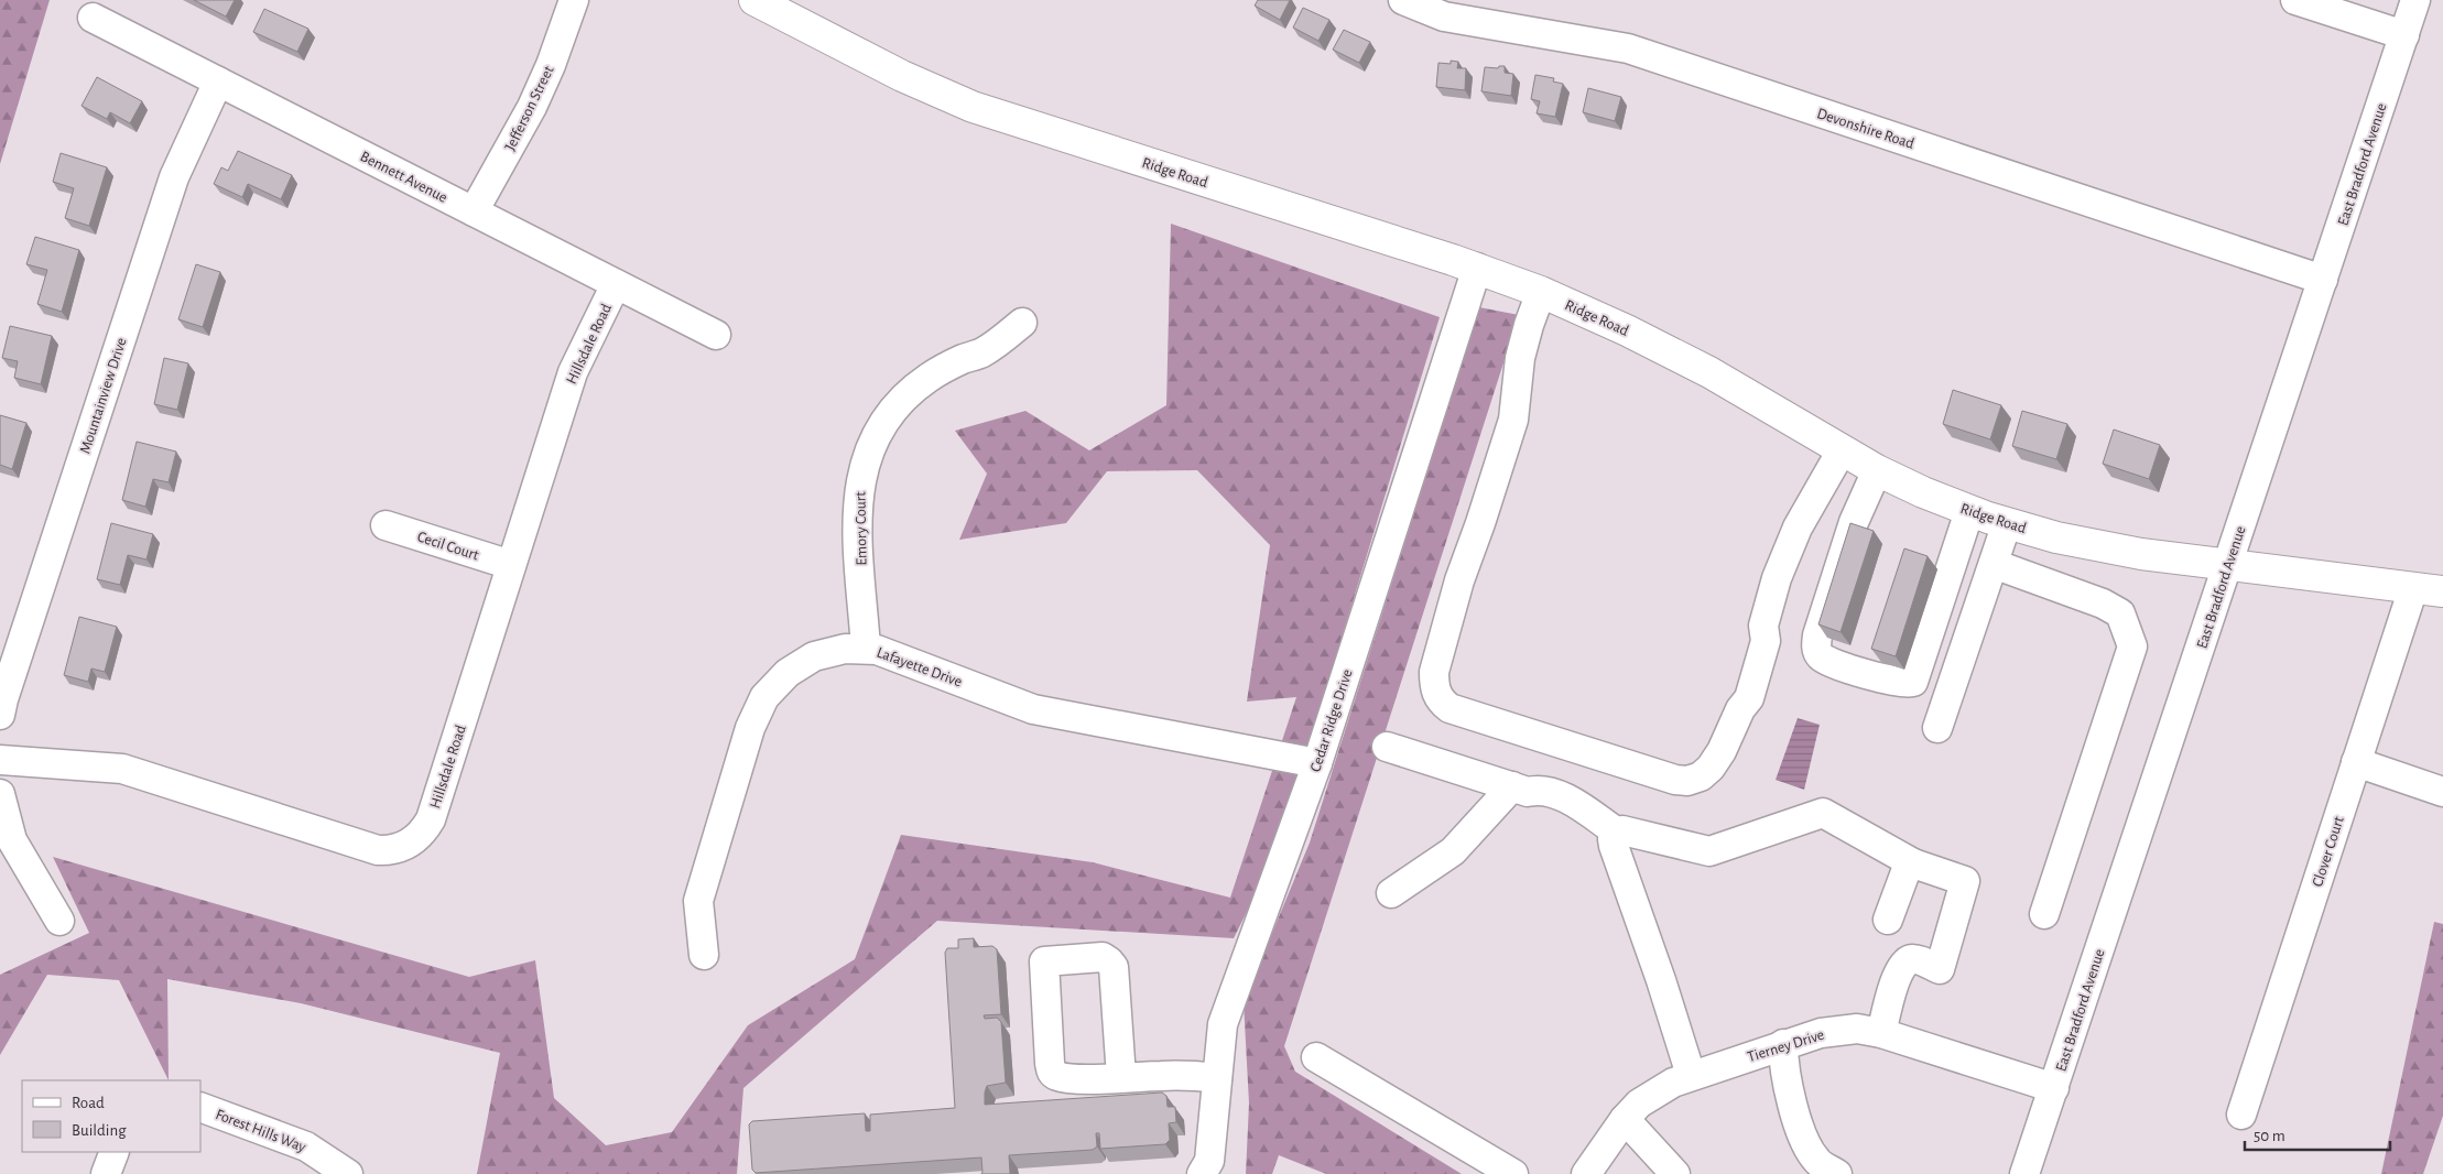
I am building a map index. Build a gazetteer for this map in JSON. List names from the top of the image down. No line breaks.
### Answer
{"streets":{"main road":["Ridge Road"],"street":["Jefferson Street","Devonshire Road","East Bradford Avenue","Bennett Avenue","Hillsdale Road","Mountainview Drive","Emory Court","Cecil Court","Lafayette Drive","Cedar Ridge Drive","Clover Court","Tierney Drive","Forest Hills Way"]},"crossings":[["Jefferson Street","Bennett Avenue"],["Devonshire Road","East Bradford Avenue"],["East Bradford Avenue","Ridge Road"],["East Bradford Avenue","Tierney Drive"],["Ridge Road","Cedar Ridge Drive"],["Ridge Road","Clover Court"],["Bennett Avenue","Hillsdale Road"],["Bennett Avenue","Mountainview Drive"],["Hillsdale Road","Cecil Court"],["Emory Court","Lafayette Drive"],["Lafayette Drive","Cedar Ridge Drive"]],"legend":["Road","Building"],"scale_bar":"50 m"}
